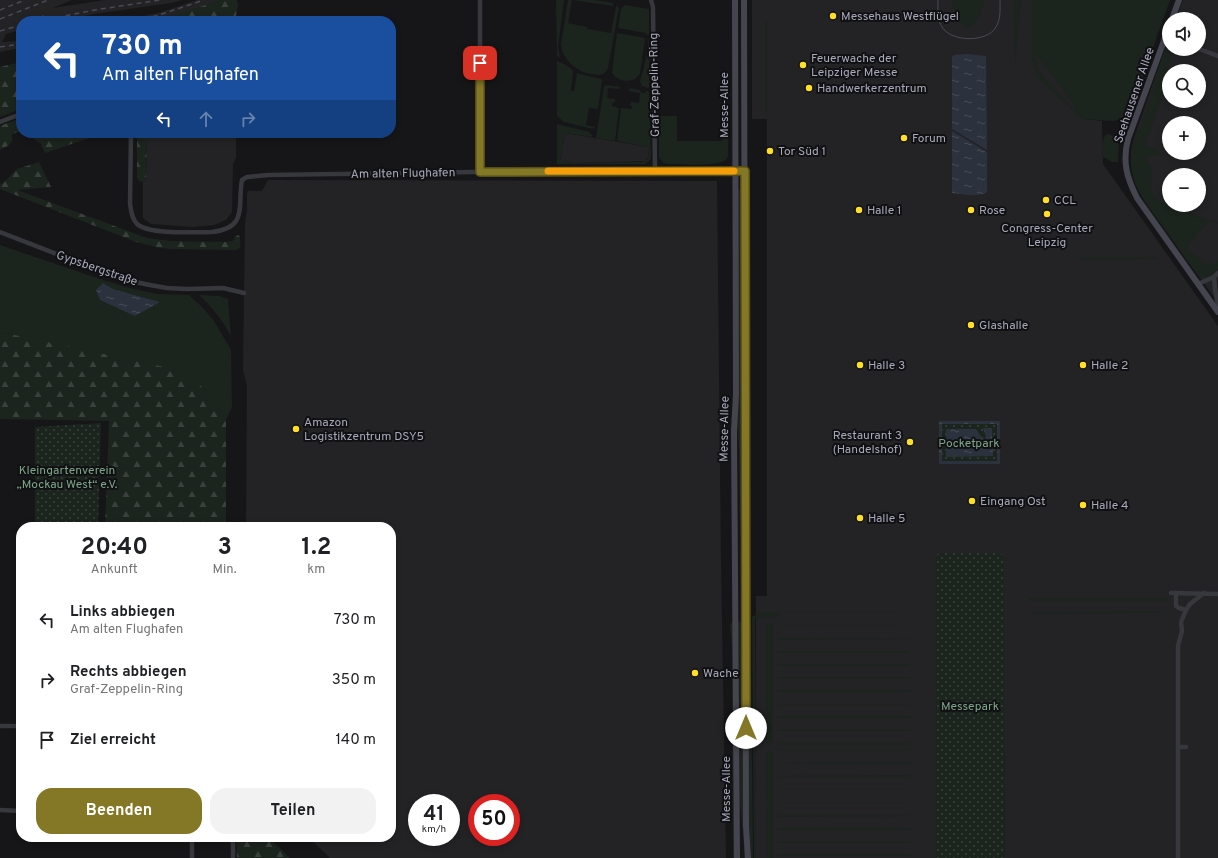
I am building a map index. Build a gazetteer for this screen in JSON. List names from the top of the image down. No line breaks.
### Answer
{"streets":{"main road":["Seehausener Allee","Messe-Allee"],"street":["Graf-Zeppelin-Ring","Am alten Flughafen","Gypsbergstraße"]},"crossings":[["Graf-Zeppelin-Ring","Am alten Flughafen"],["Messe-Allee","Am alten Flughafen"]],"parks":["Pocketpark","Kleingartenverein „Mockau West“ e.V.","Messepark"],"places":["Messehaus Westflügel","Feuerwache der Leipziger Messe","Handwerkerzentrum","Forum","Tor Süd 1","CCL","Halle 1","Rose","Congress-Center Leipzig","Glashalle","Halle 3","Halle 2","Amazon Logistikzentrum DSY5","Restaurant 3 (Handelshof)","Eingang Ost","Halle 4","Halle 5","Wache"],"page":{"map_buttons":["+","−"],"turn":["730 m","Am alten Flughafen"],"eta":["20:40","Ankunft","3","Min.","1.2","km"],"list":[{"name":"Links abbiegen","note":"Am alten Flughafen","value":"730 m"},{"name":"Rechts abbiegen","note":"Graf-Zeppelin-Ring","value":"350 m"},{"name":"Ziel erreicht","value":"140 m"}],"buttons":["Beenden","Teilen"],"speed":"41 km/h","limit":"50"}}
